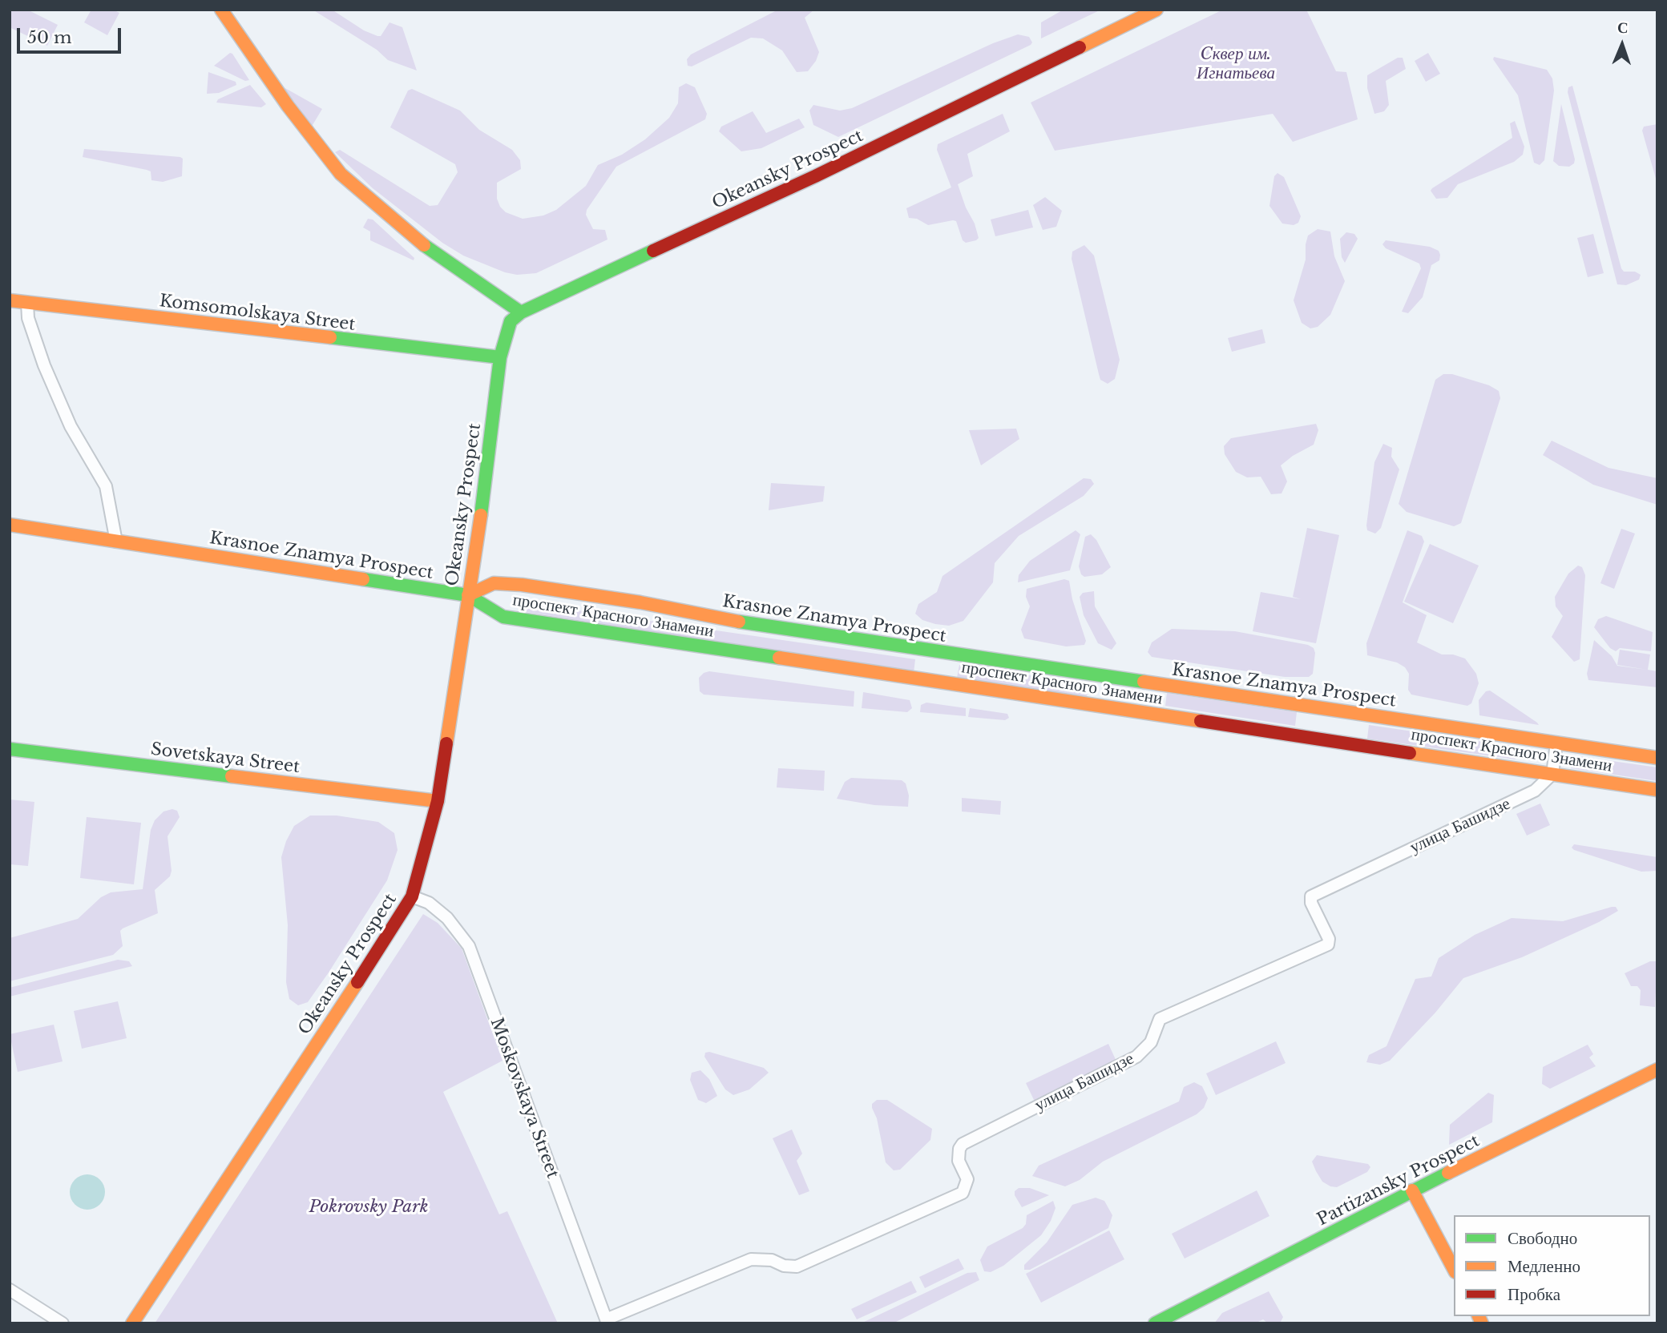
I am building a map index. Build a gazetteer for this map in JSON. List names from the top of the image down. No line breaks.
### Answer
{"streets":{"main road":["Okeansky Prospect","Komsomolskaya Street","Krasnoe Znamya Prospect","проспект Красного Знамени","Sovetskaya Street","Partizansky Prospect"],"street":["улица Башидзе","Moskovskaya Street"]},"crossings":[["Okeansky Prospect","Komsomolskaya Street"],["Okeansky Prospect","Krasnoe Znamya Prospect"],["Okeansky Prospect","проспект Красного Знамени"],["Okeansky Prospect","Sovetskaya Street"],["Okeansky Prospect","Moskovskaya Street"],["Krasnoe Znamya Prospect","проспект Красного Знамени"],["проспект Красного Знамени","улица Башидзе"],["улица Башидзе","Moskovskaya Street"]],"parks":["Cквер им. Игнатьева","Pokrovsky Park"],"legend":["Свободно","Медленно","Пробка"],"scale_bar":"50 m","north":"top"}
